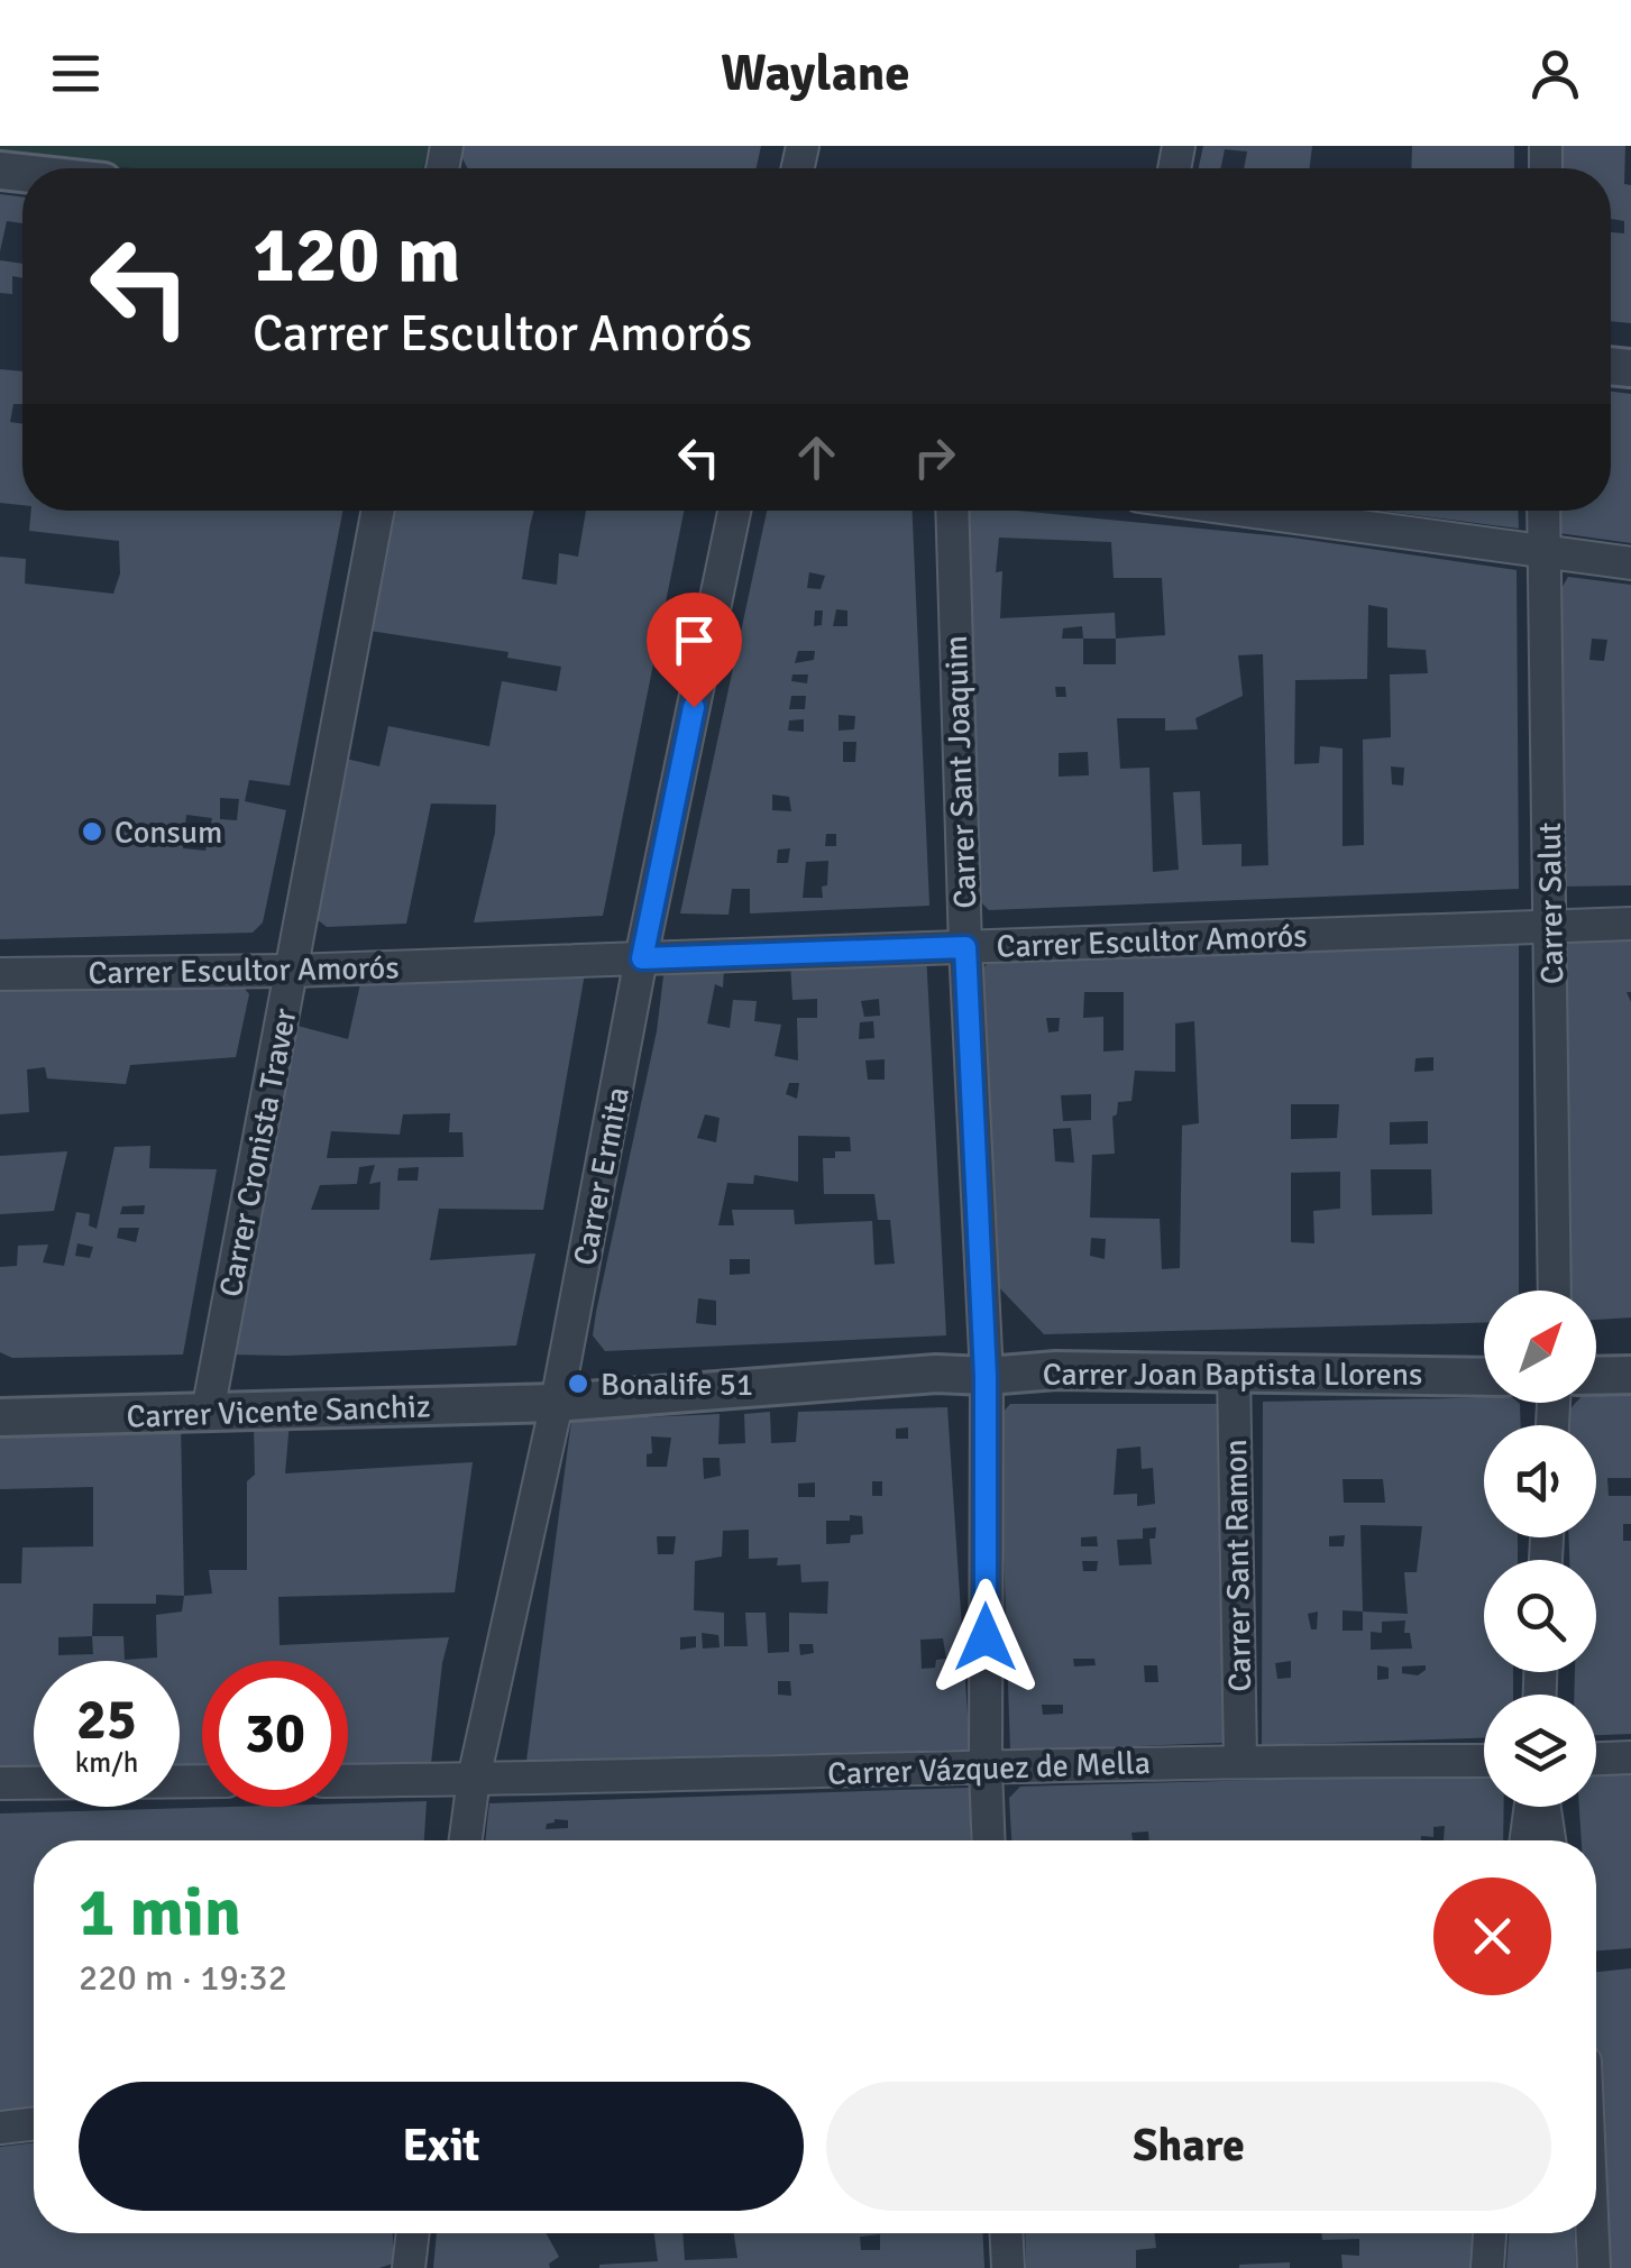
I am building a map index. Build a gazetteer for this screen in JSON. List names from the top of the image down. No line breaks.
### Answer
{"streets":{"street":["Carrer Sant Joaquim","Carrer Salut","Carrer Escultor Amorós","Carrer Cronista Traver","Carrer Ermita","Carrer Joan Baptista Llorens","Carrer Vicente Sanchiz","Carrer Sant Ramon","Carrer Vázquez de Mella"]},"crossings":[["Carrer Sant Joaquim","Carrer Escultor Amorós"],["Carrer Sant Joaquim","Carrer Joan Baptista Llorens"],["Carrer Sant Joaquim","Carrer Vázquez de Mella"],["Carrer Salut","Carrer Escultor Amorós"],["Carrer Escultor Amorós","Carrer Cronista Traver"],["Carrer Escultor Amorós","Carrer Ermita"],["Carrer Cronista Traver","Carrer Vicente Sanchiz"],["Carrer Ermita","Carrer Joan Baptista Llorens"],["Carrer Ermita","Carrer Vicente Sanchiz"],["Carrer Ermita","Carrer Vázquez de Mella"],["Carrer Joan Baptista Llorens","Carrer Vicente Sanchiz"],["Carrer Joan Baptista Llorens","Carrer Sant Ramon"],["Carrer Sant Ramon","Carrer Vázquez de Mella"]],"places":["Consum","Bonalife 51"],"north":"top right","page":{"header":"Waylane","turn":["120 m","Carrer Escultor Amorós"],"speed":"25 km/h","limit":"30","heading":["1 min","220 m · 19:32"],"buttons":["Exit","Share"]}}
